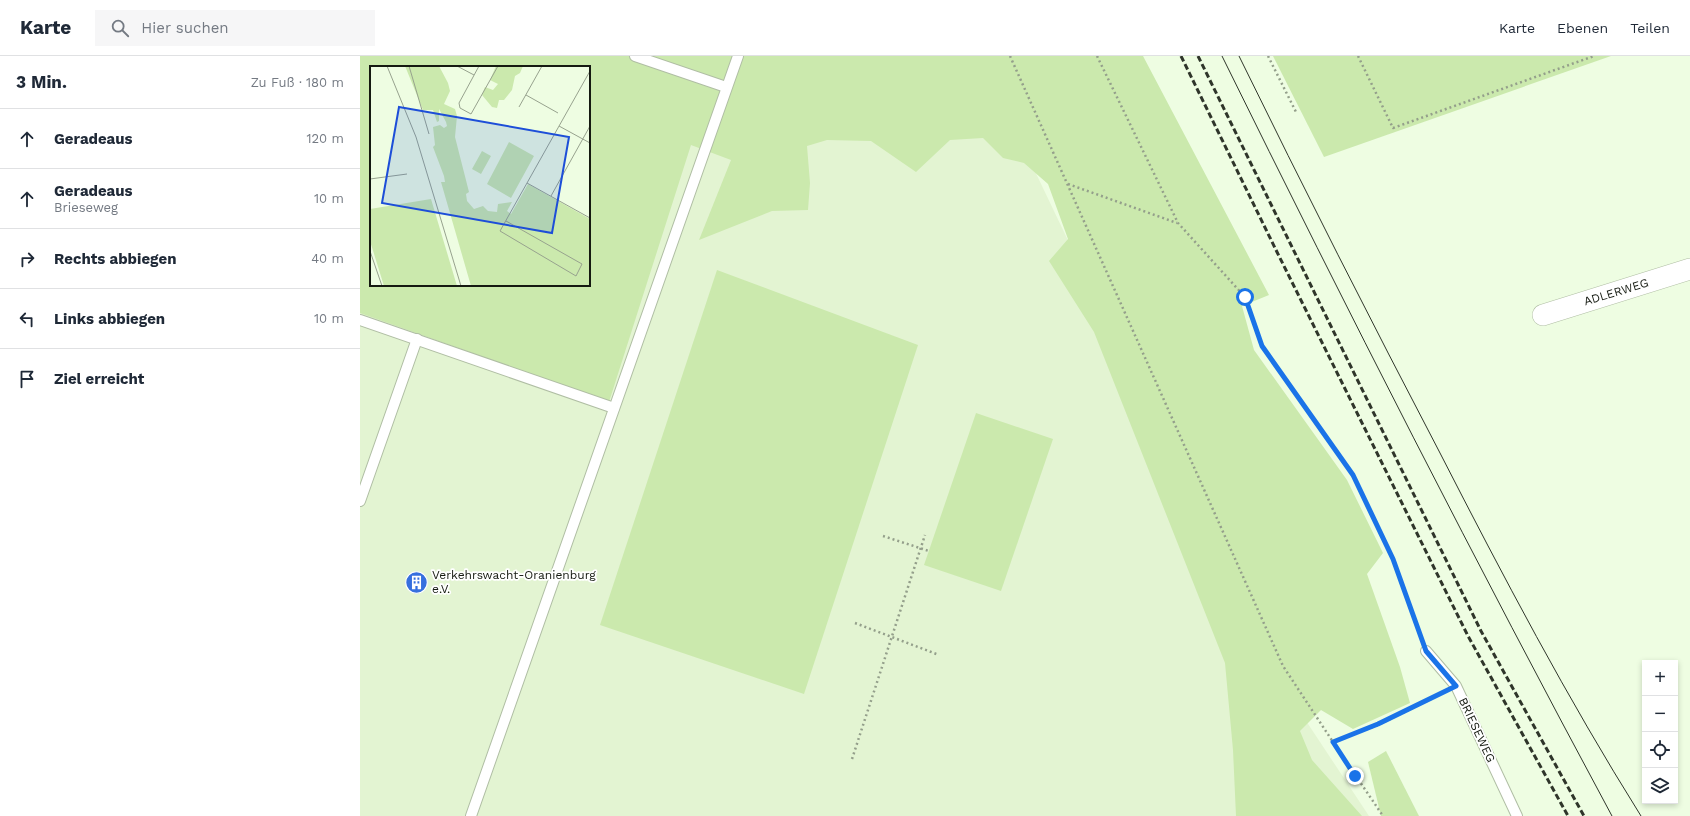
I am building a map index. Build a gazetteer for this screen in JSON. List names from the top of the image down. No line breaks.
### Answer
{"streets":{"street":["ADLERWEG"],"lane":["BRIESEWEG"]},"places":{"building":["Verkehrswacht-Oranienburg e.V."]},"page":{"header":"Karte","search":"Hier suchen","nav":["Karte","Ebenen","Teilen"],"heading":["3 Min.","Zu Fuß · 180 m"],"list":[["Geradeaus","120 m"],["Geradeaus","Brieseweg","10 m"],["Rechts abbiegen","40 m"],["Links abbiegen","10 m"],"Ziel erreicht"],"map_buttons":["+","−"]}}
